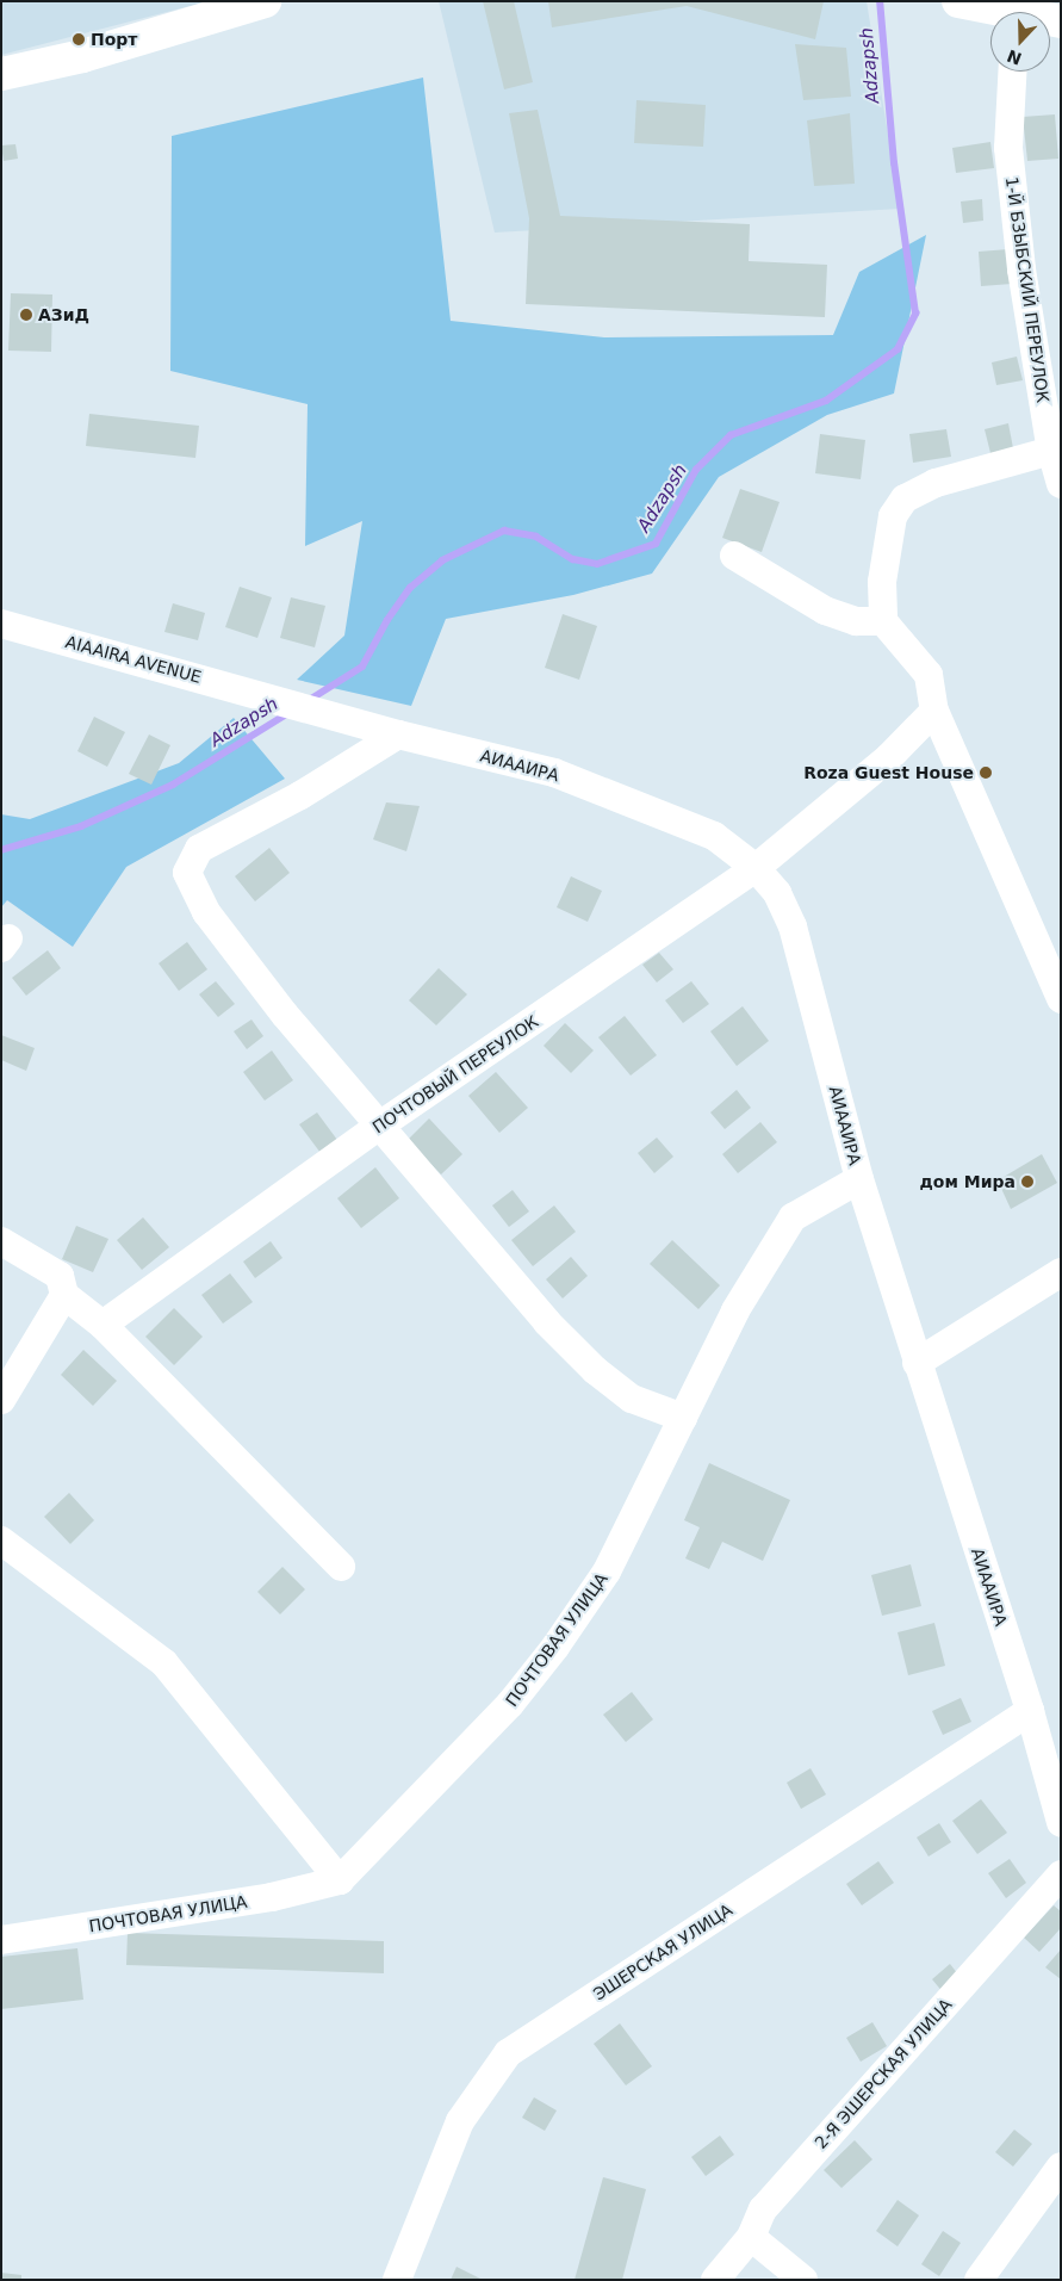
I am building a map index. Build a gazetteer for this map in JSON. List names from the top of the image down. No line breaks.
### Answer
{"streets":{"street":["1-Й БЗЫБСКИЙ ПЕРЕУЛОК","AIAAIRA AVENUE","АИААИРА","ПОЧТОВЫЙ ПЕРЕУЛОК","ПОЧТОВАЯ УЛИЦА","ЭШЕРСКАЯ УЛИЦА","2-Я ЭШЕРСКАЯ УЛИЦА"]},"crossings":[["AIAAIRA AVENUE","АИААИРА"],["АИААИРА","ПОЧТОВЫЙ ПЕРЕУЛОК"],["АИААИРА","ПОЧТОВАЯ УЛИЦА"],["АИААИРА","ЭШЕРСКАЯ УЛИЦА"]],"water":["Adzapsh"],"places":["Порт","АЗиД","Roza Guest House","дом Мира"],"north":"bottom"}
